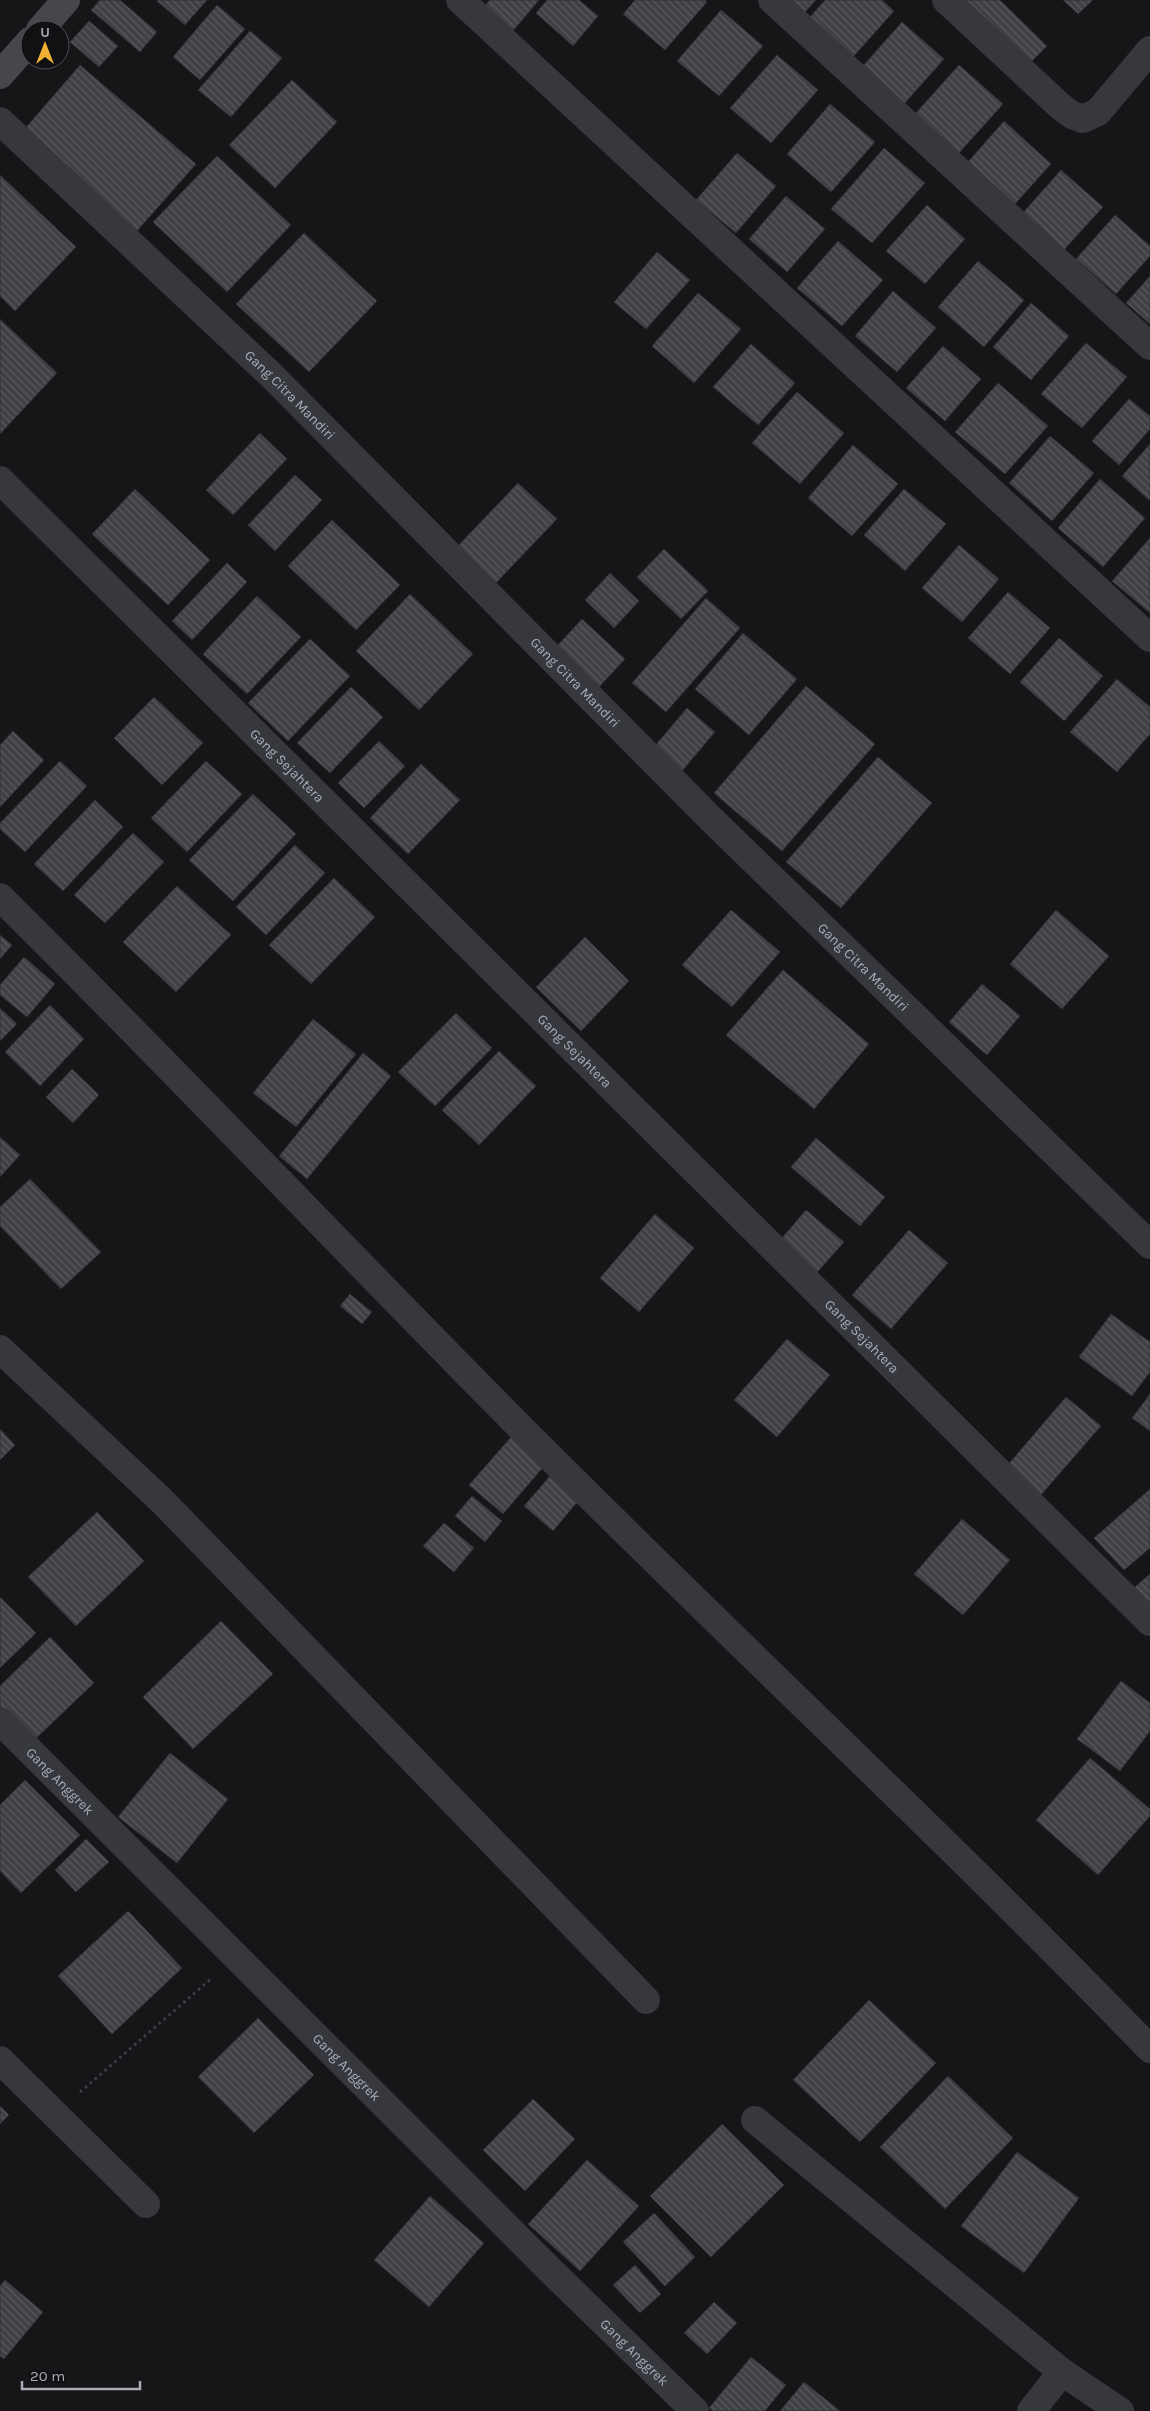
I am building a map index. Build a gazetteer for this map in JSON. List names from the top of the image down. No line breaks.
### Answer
{"streets":{"street":["Gang Citra Mandiri","Gang Sejahtera","Gang Anggrek"]},"scale_bar":"20 m","north":"top"}
